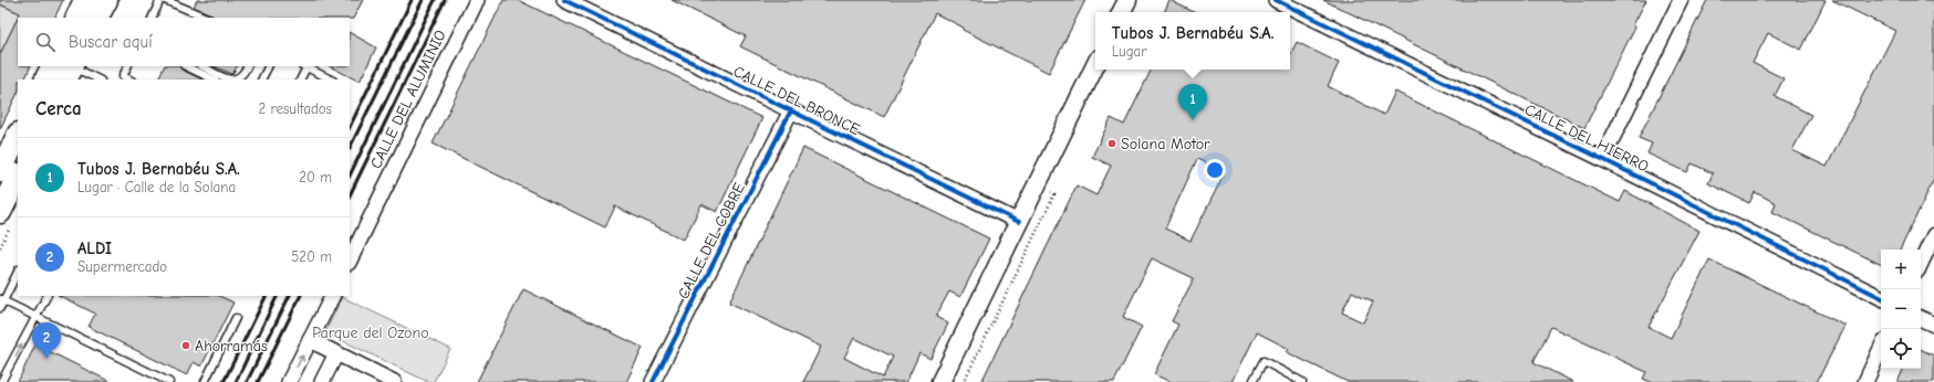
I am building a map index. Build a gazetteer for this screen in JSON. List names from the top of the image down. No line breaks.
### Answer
{"streets":{"street":["CALLE DEL ALUMINIO","CALLE DEL BRONCE","CALLE DEL HIERRO","CALLE DEL COBRE"]},"crossings":[["CALLE DEL BRONCE","CALLE DEL COBRE"]],"parks":["Parque del Ozono"],"places":["Solana Motor","Ahorramás"],"page":{"popup":["Tubos J. Bernabéu S.A.","Lugar"],"search":"Buscar aquí","heading":["Cerca","2 resultados"],"pins":["1","2"],"list":[{"mark":"1","name":"Tubos J. Bernabéu S.A.","note":"Lugar · Calle de la Solana","value":"20 m"},{"mark":"2","name":"ALDI","note":"Supermercado","value":"520 m"}],"map_buttons":["+","−"]}}
